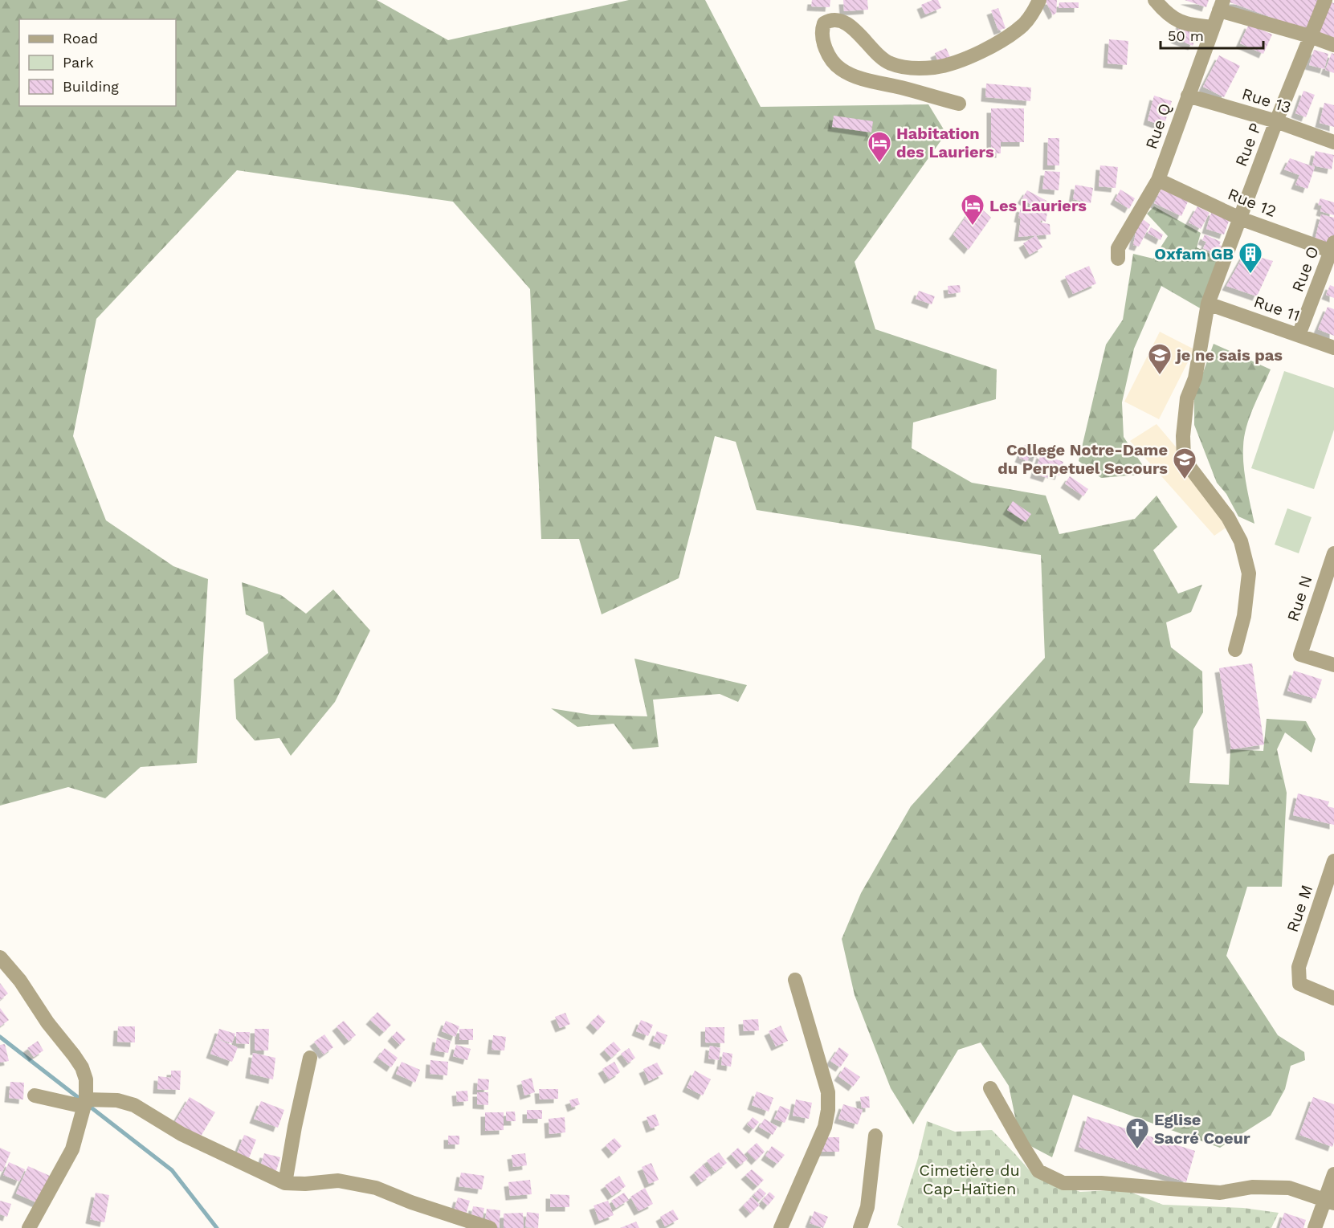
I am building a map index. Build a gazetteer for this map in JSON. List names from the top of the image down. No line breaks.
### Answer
{"streets":{"street":["Rue 13","Rue Q","Rue P","Rue 12","Rue O","Rue 11","Rue N","Rue M"]},"crossings":[["Rue 13","Rue Q"],["Rue 13","Rue P"],["Rue Q","Rue 12"],["Rue P","Rue 12"],["Rue P","Rue 11"],["Rue 12","Rue O"],["Rue O","Rue 11"]],"parks":["Cimetière du Cap-Haïtien"],"places":{"hotel":["Habitation des Lauriers","Les Lauriers"],"building":["Oxfam GB"],"school or university":["je ne sais pas","College Notre-Dame du Perpetuel Secours"],"church":["Eglise Sacré Coeur"]},"legend":["Road","Park","Building"],"scale_bar":"50 m"}
